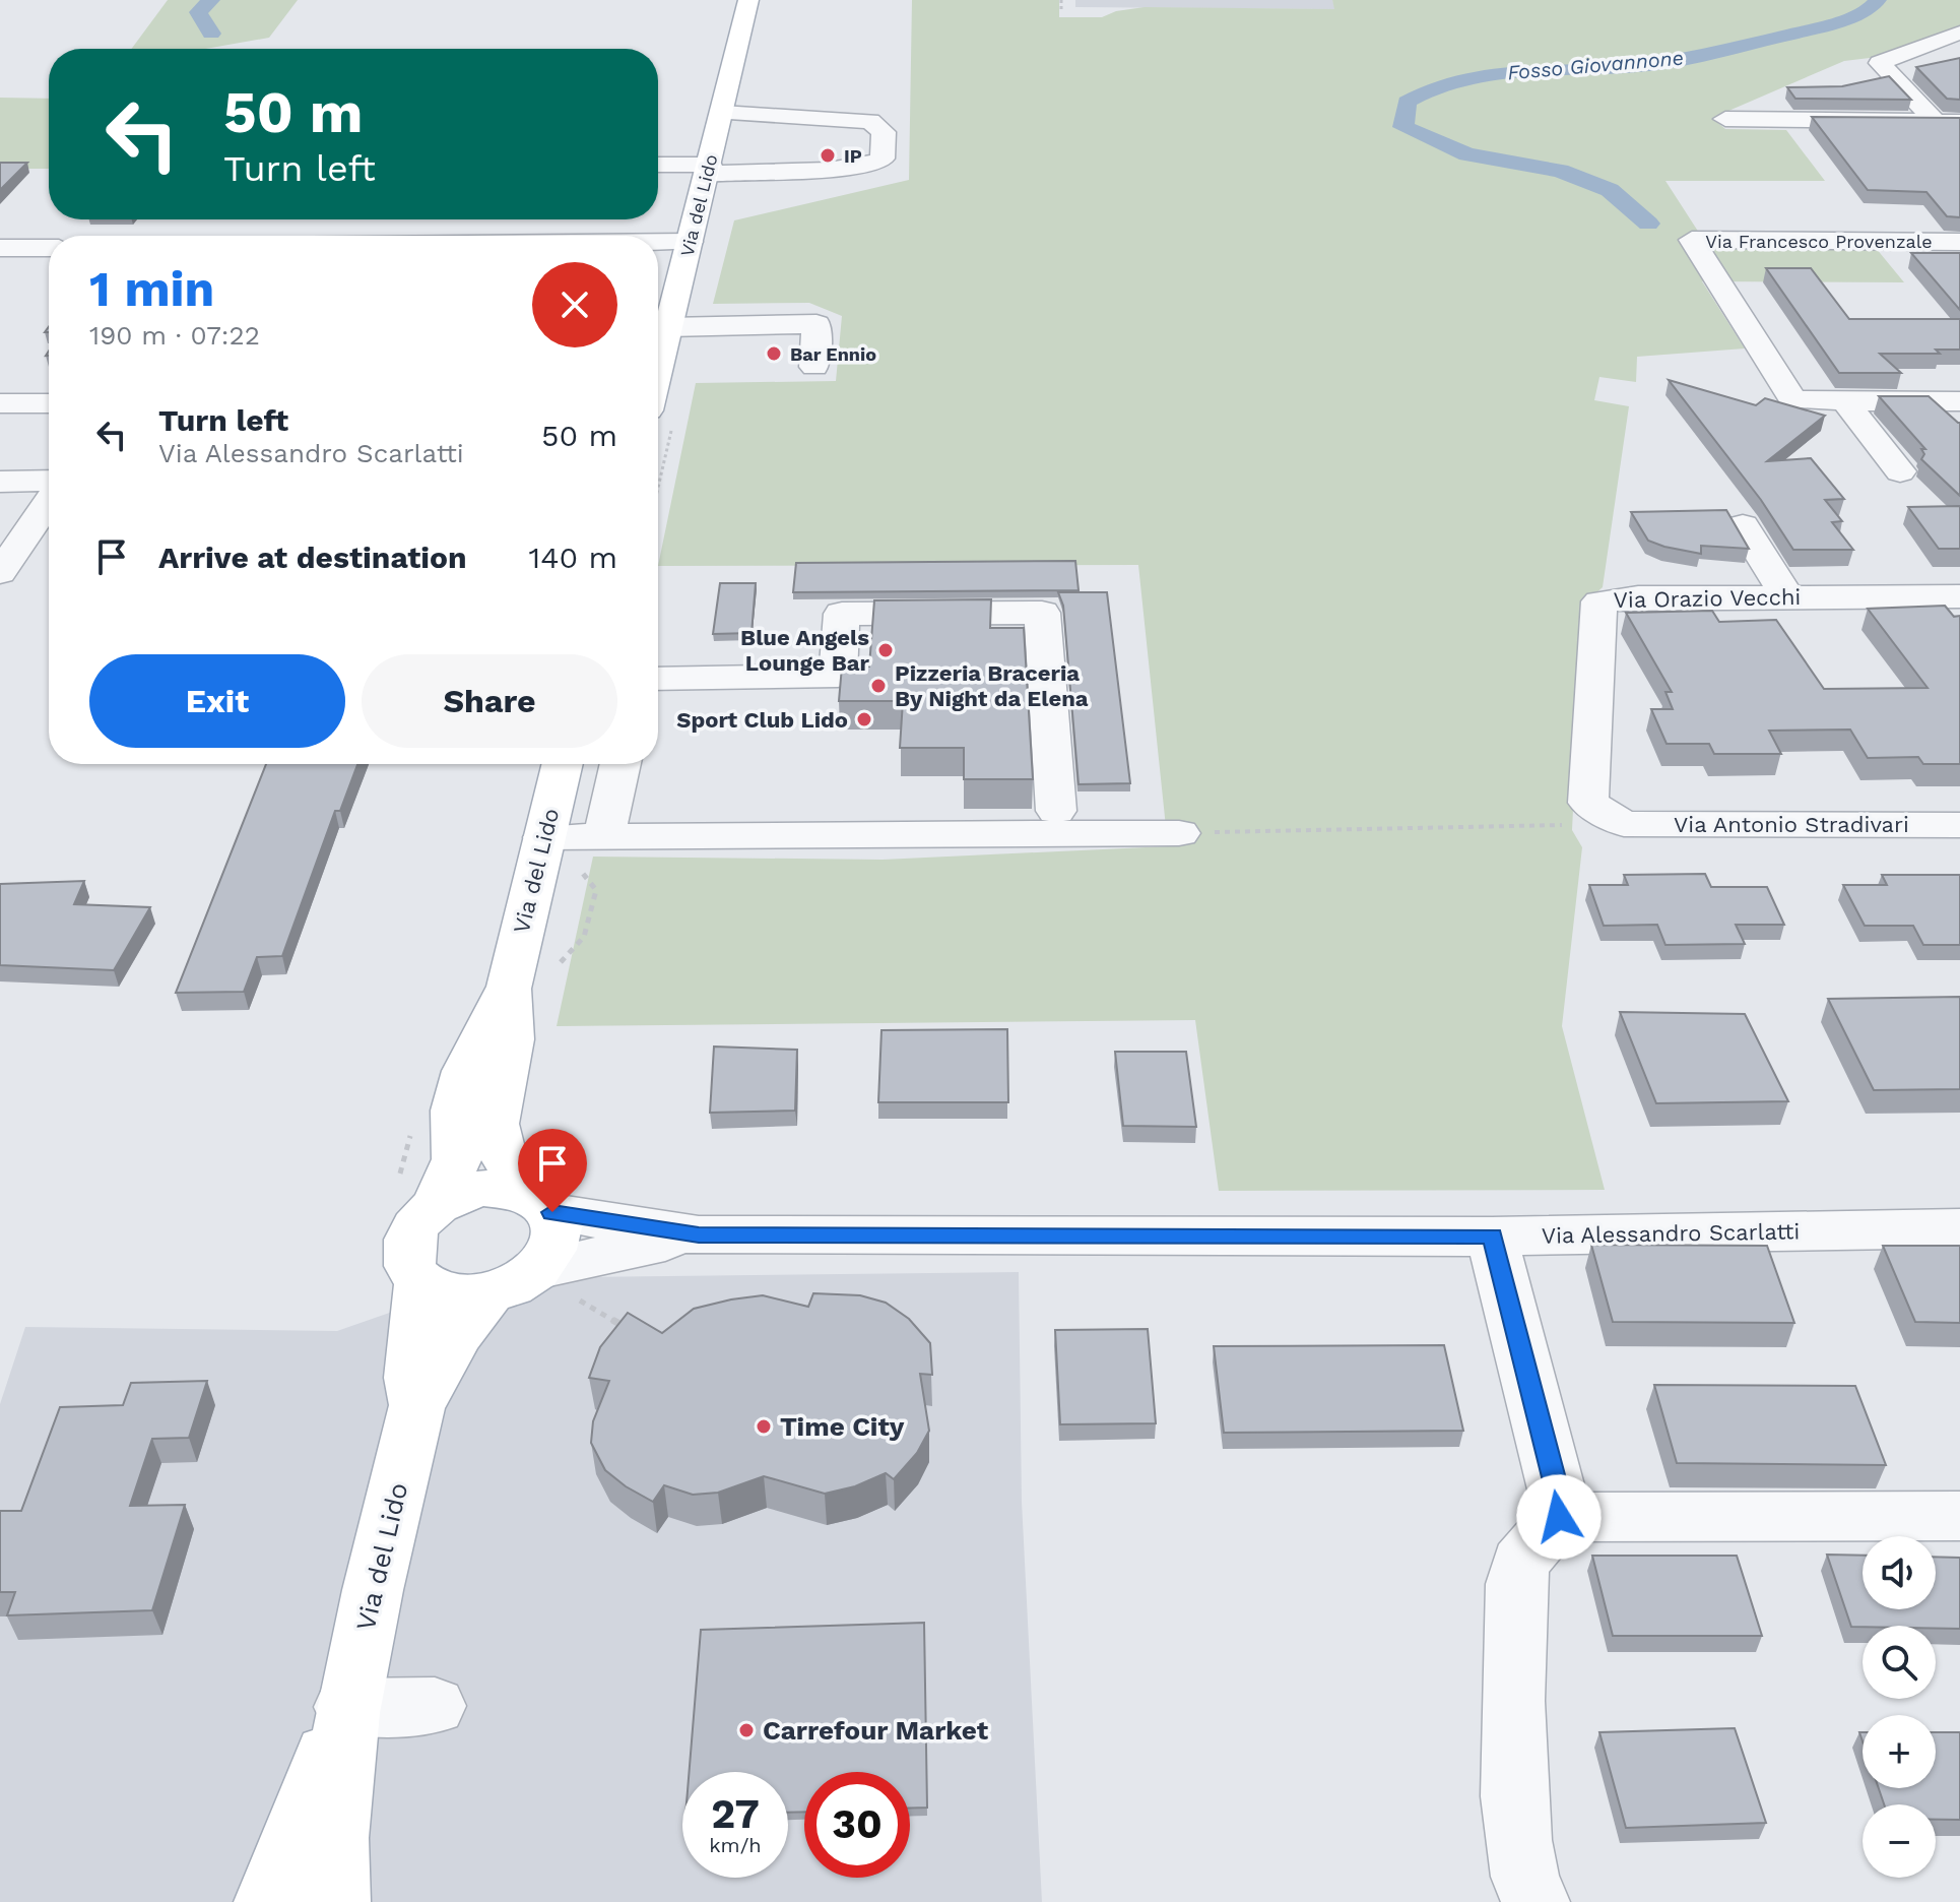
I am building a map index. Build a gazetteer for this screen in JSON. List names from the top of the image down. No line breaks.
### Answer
{"streets":{"main road":["Via del Lido"],"street":["Via Francesco Provenzale","Via Orazio Vecchi","Via Antonio Stradivari","Via Alessandro Scarlatti"]},"crossings":[["Via del Lido","Via Alessandro Scarlatti"],["Via Orazio Vecchi","Via Antonio Stradivari"]],"water":["Fosso Giovannone"],"places":["IP","Bar Ennio","Blue Angels Lounge Bar","Pizzeria Braceria By Night da Elena","Sport Club Lido","Time City","Carrefour Market"],"page":{"turn":["50 m","Turn left"],"heading":["1 min","190 m · 07:22"],"list":[{"name":"Turn left","note":"Via Alessandro Scarlatti","value":"50 m"},{"name":"Arrive at destination","value":"140 m"}],"buttons":["Exit","Share"],"map_buttons":["+","−"],"speed":"27 km/h","limit":"30"}}
